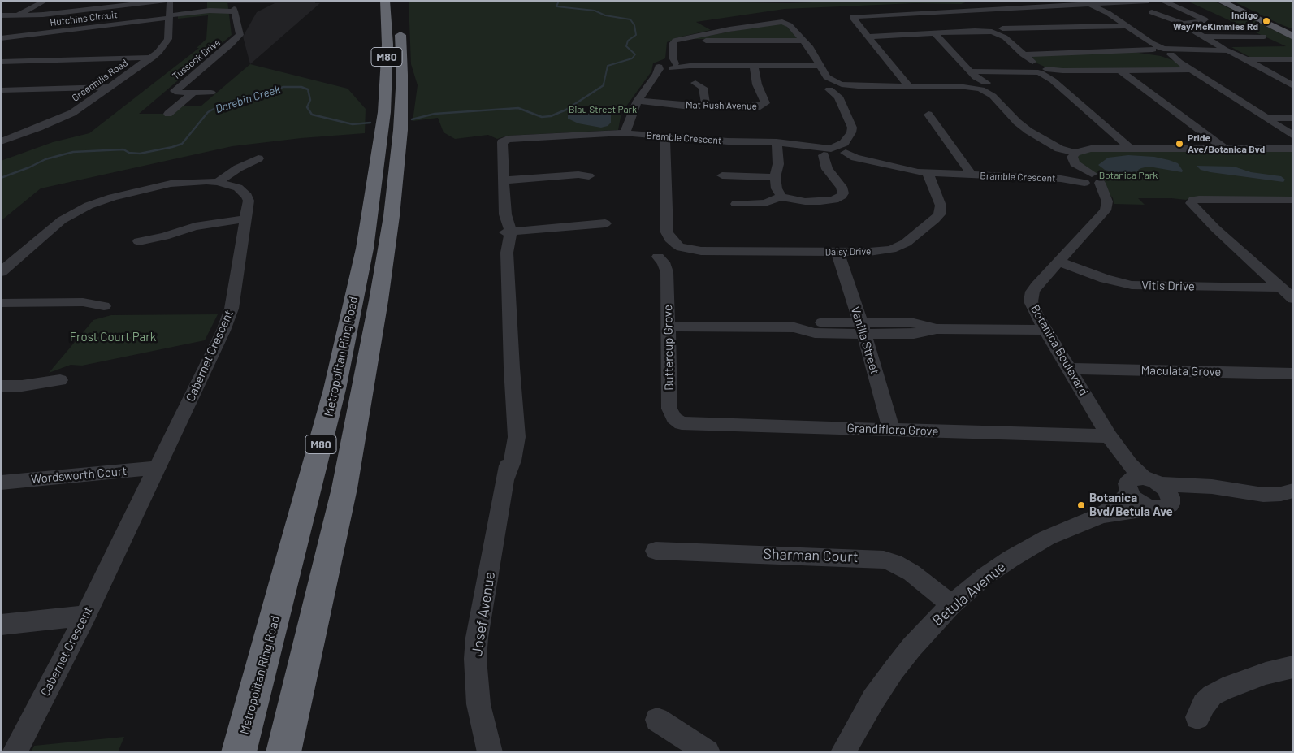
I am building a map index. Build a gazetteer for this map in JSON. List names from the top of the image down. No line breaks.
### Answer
{"streets":{"highway":["M80","Metropolitan Ring Road"],"street":["Hutchins Circuit","Tussock Drive","Greenhills Road","Mat Rush Avenue","Bramble Crescent","Daisy Drive","Vitis Drive","Vanilla Street","Buttercup Grove","Botanica Boulevard","Cabernet Crescent","Maculata Grove","Grandiflora Grove","Wordsworth Court","Sharman Court","Betula Avenue","Josef Avenue"]},"crossings":[["Hutchins Circuit","Tussock Drive"],["Hutchins Circuit","Greenhills Road"],["Bramble Crescent","Daisy Drive"],["Bramble Crescent","Botanica Boulevard"],["Bramble Crescent","Josef Avenue"],["Daisy Drive","Vanilla Street"],["Daisy Drive","Buttercup Grove"],["Vitis Drive","Botanica Boulevard"],["Vanilla Street","Grandiflora Grove"],["Buttercup Grove","Grandiflora Grove"],["Botanica Boulevard","Maculata Grove"],["Botanica Boulevard","Grandiflora Grove"],["Botanica Boulevard","Betula Avenue"],["Cabernet Crescent","Wordsworth Court"],["Sharman Court","Betula Avenue"]],"water":["Darebin Creek"],"parks":["Blau Street Park","Botanica Park","Frost Court Park"],"places":["Indigo Way/McKimmies Rd","Pride Ave/Botanica Bvd","Botanica Bvd/Betula Ave"]}
